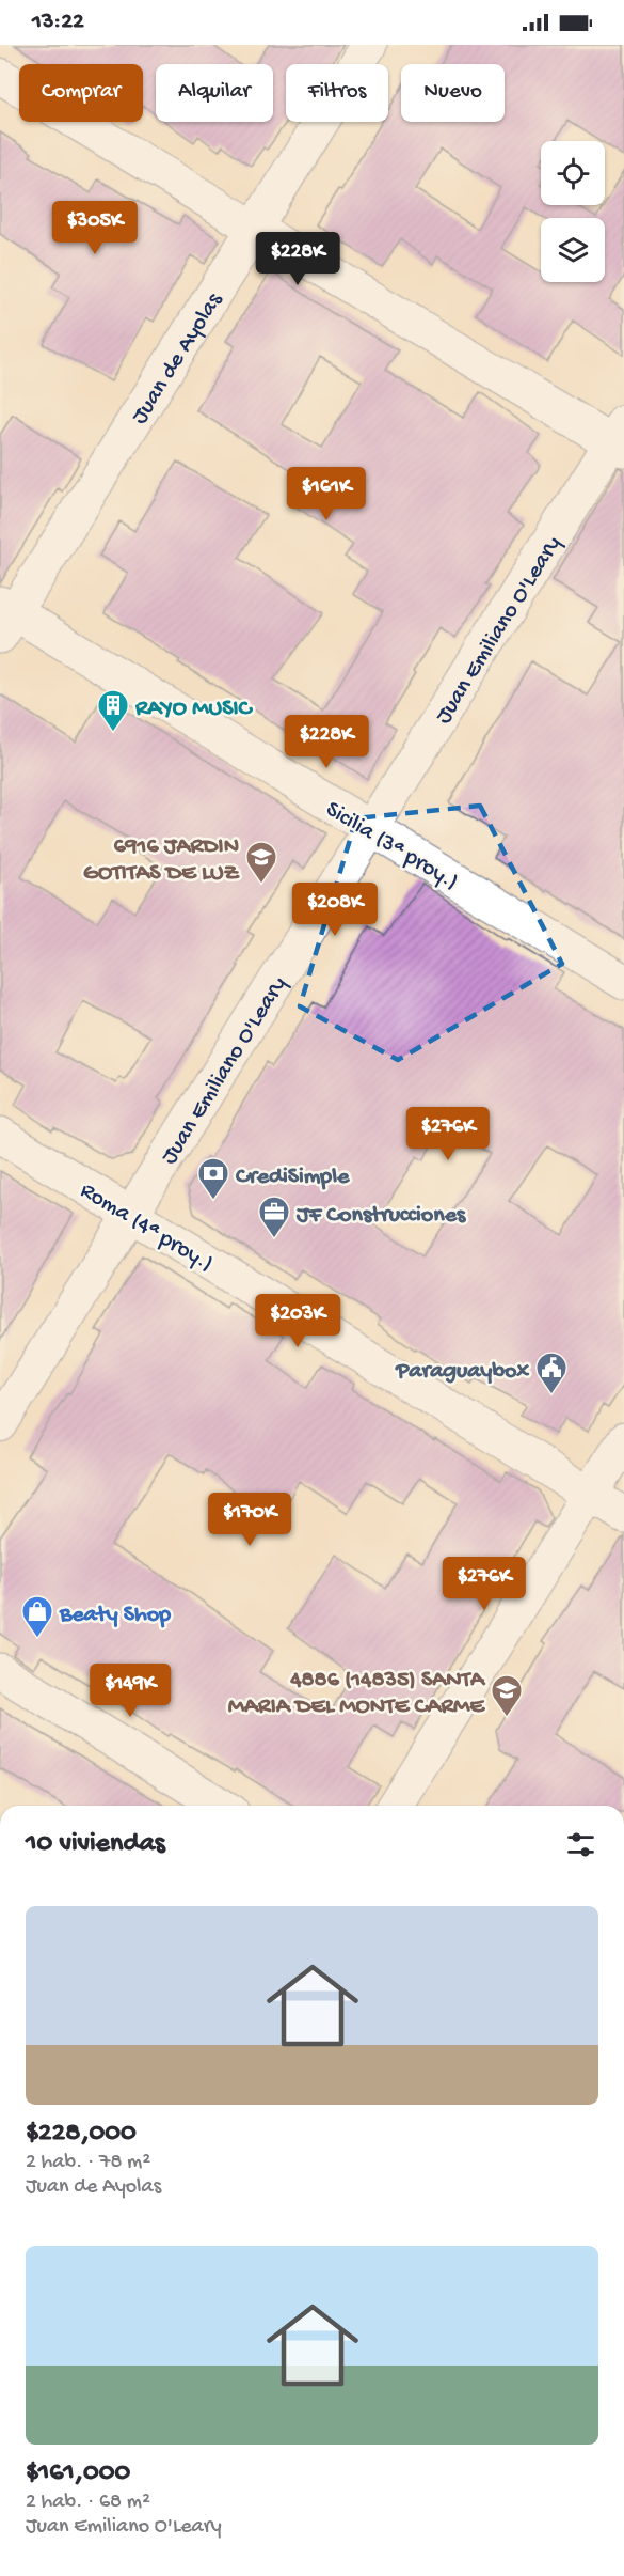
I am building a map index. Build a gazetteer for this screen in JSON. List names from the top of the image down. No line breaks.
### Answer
{"streets":{"street":["Juan de Ayolas","Juan Emiliano O'Leary","Sicilia (3ª proy.)","Roma (4ª proy.)"]},"crossings":[["Juan de Ayolas","Sicilia (3ª proy.)"],["Juan Emiliano O'Leary","Sicilia (3ª proy.)"],["Juan Emiliano O'Leary","Roma (4ª proy.)"]],"places":{"building":["RAYO MUSIC"],"school or university":["6916 JARDIN GOTITAS DE LUZ","4886 (14835) SANTA MARIA DEL MONTE CARME"],"bank":["CrediSimple"],"office":["JF Construcciones"],"public building":["Paraguaybox"],"shop":["Beaty Shop"]},"page":{"status":"13:22","chip":["Comprar","Alquilar","Filtros","Nuevo"],"price":["$305K","$228K","$161K","$228K","$208K","$276K","$203K","$170K","$276K","$149K"],"heading":"10 viviendas","list":[{"name":"$228,000","note":"2 hab. · 78 m² · Juan de Ayolas"},{"name":"$161,000","note":"2 hab. · 68 m² · Juan Emiliano O'Leary"}]}}
